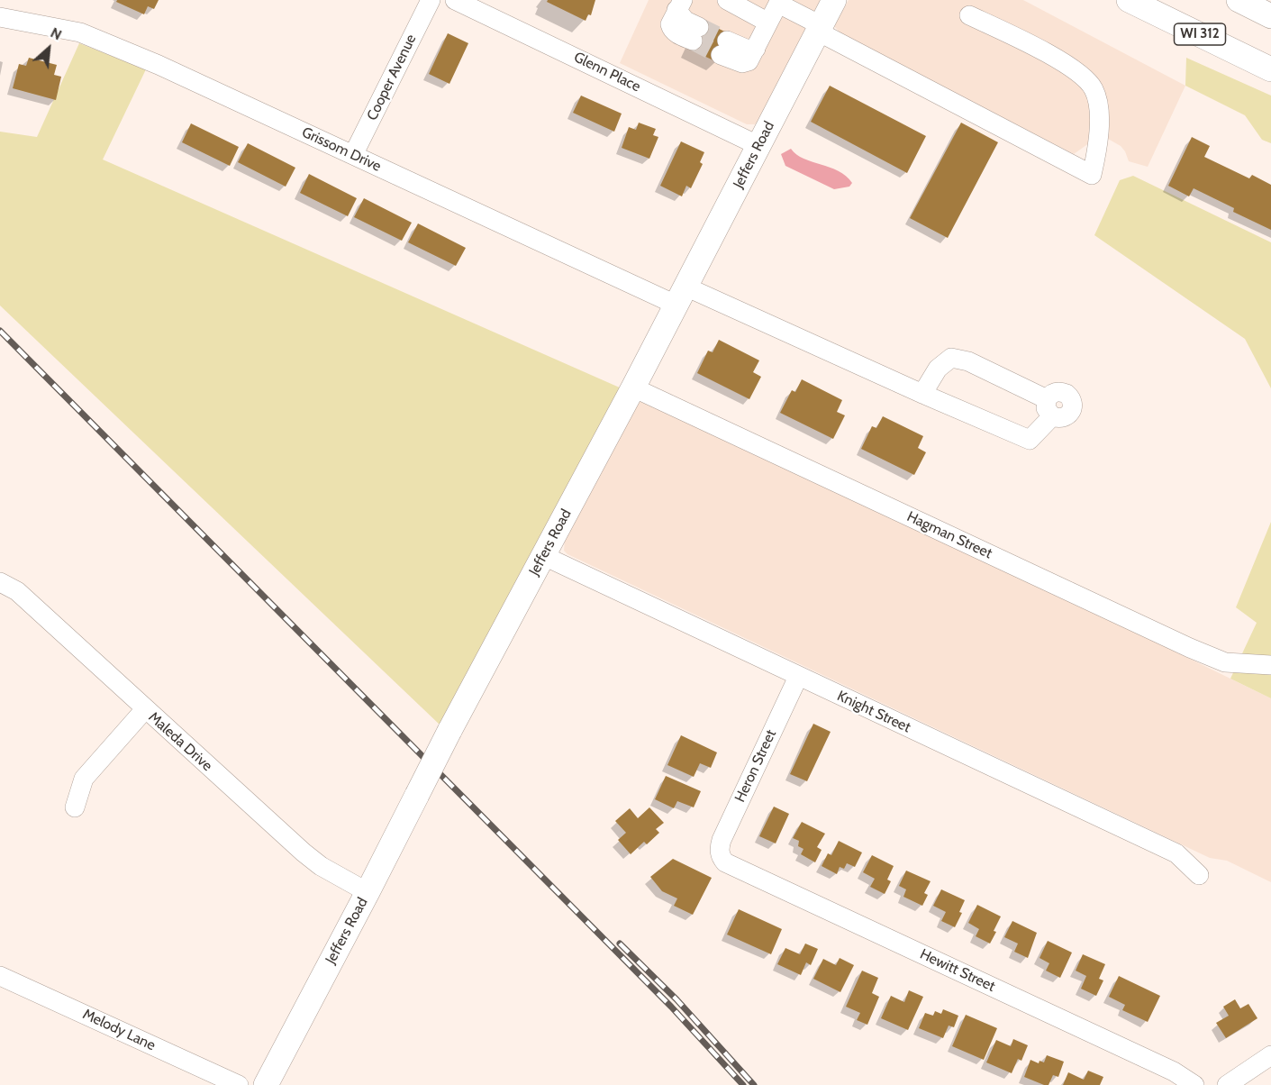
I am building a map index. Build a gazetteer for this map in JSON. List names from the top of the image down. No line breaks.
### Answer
{"streets":{"main road":["WI 312","Jeffers Road"],"street":["Glenn Place","Cooper Avenue","Grissom Drive","Hagman Street","Knight Street","Maleda Drive","Heron Street","Hewitt Street","Melody Lane"]},"crossings":[["Glenn Place","Jeffers Road"],["Cooper Avenue","Grissom Drive"],["Grissom Drive","Jeffers Road"],["Jeffers Road","Hagman Street"],["Jeffers Road","Knight Street"],["Jeffers Road","Maleda Drive"],["Knight Street","Heron Street"],["Heron Street","Hewitt Street"]],"north":"top right"}
